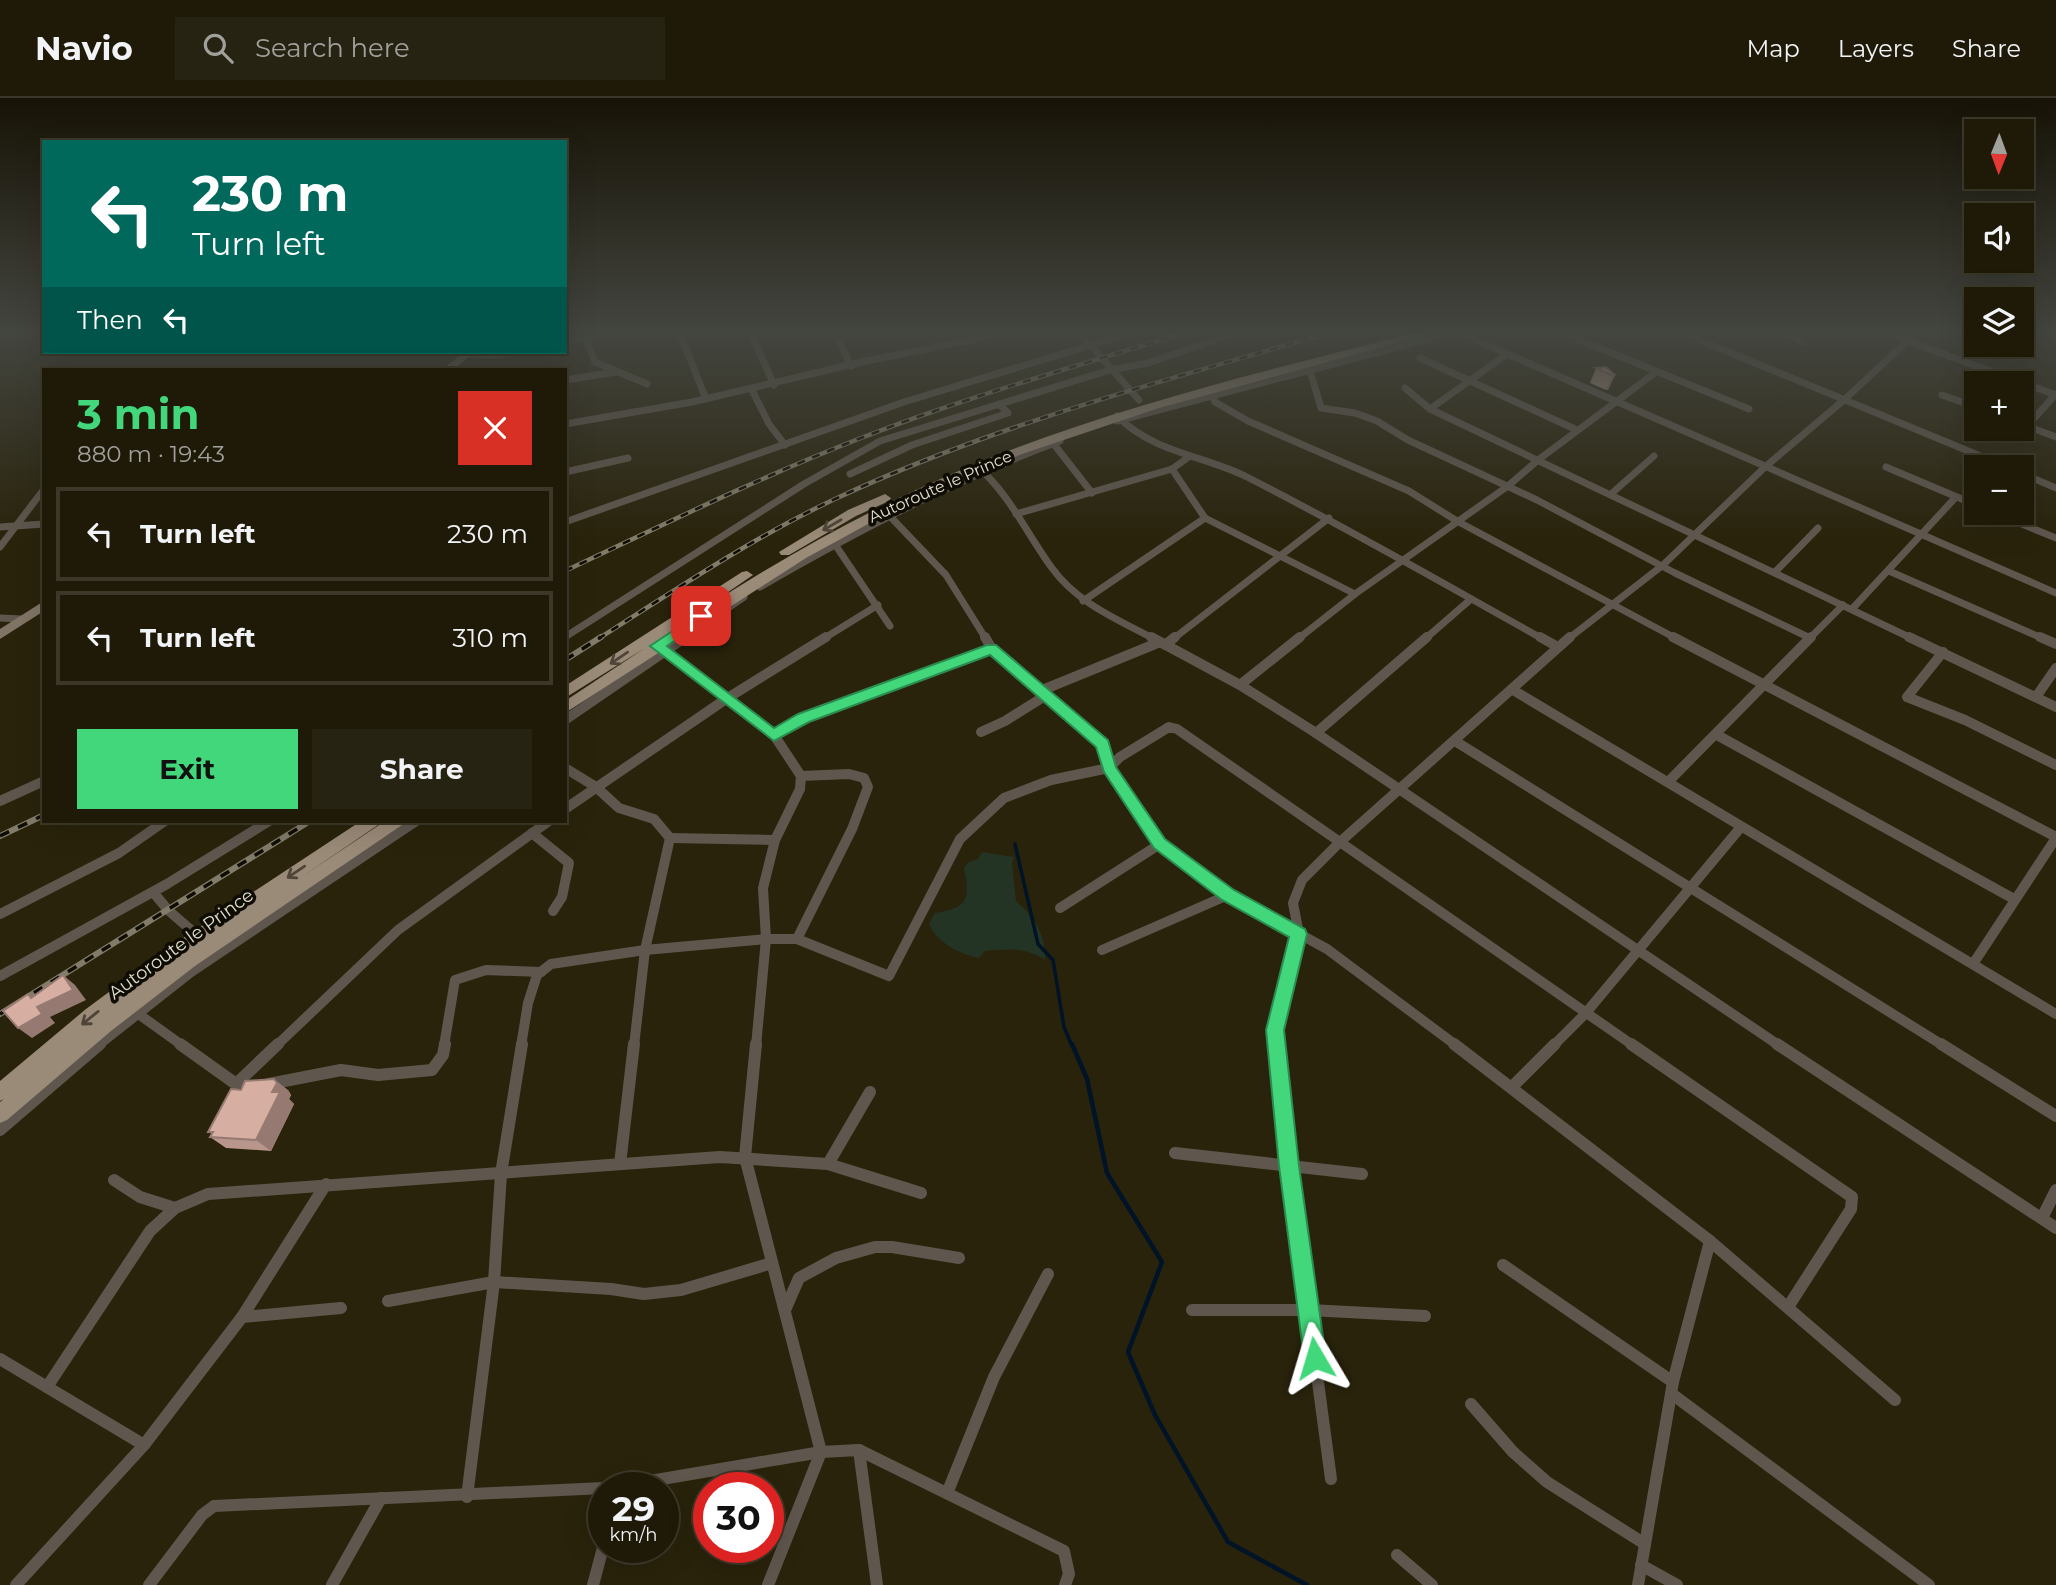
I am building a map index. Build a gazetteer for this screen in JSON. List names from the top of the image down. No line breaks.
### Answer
{"streets":{"main road":["Autoroute le Prince"]},"north":"bottom","page":{"header":"Navio","search":"Search here","nav":["Map","Layers","Share"],"map_buttons":["+","−"],"turn":["230 m","Turn left"],"then":"Then","heading":["3 min","880 m · 19:43"],"list":[{"name":"Turn left","value":"230 m"},{"name":"Turn left","value":"310 m"}],"buttons":["Exit","Share"],"speed":"29 km/h","limit":"30"}}
